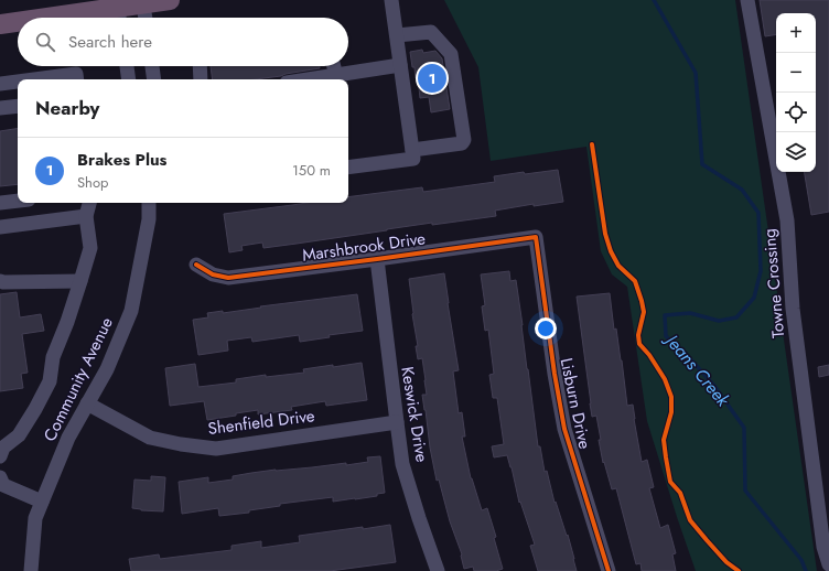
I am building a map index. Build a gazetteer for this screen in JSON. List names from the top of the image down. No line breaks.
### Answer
{"streets":{"street":["Marshbrook Drive","Towne Crossing","Community Avenue","Lisburn Drive","Keswick Drive","Shenfield Drive"]},"crossings":[["Marshbrook Drive","Lisburn Drive"],["Marshbrook Drive","Keswick Drive"],["Community Avenue","Shenfield Drive"],["Keswick Drive","Shenfield Drive"]],"water":["Jeans Creek"],"page":{"map_buttons":["+","−"],"search":"Search here","pins":"1","heading":"Nearby","list":[{"mark":"1","name":"Brakes Plus","note":"Shop","value":"150 m"}]}}
